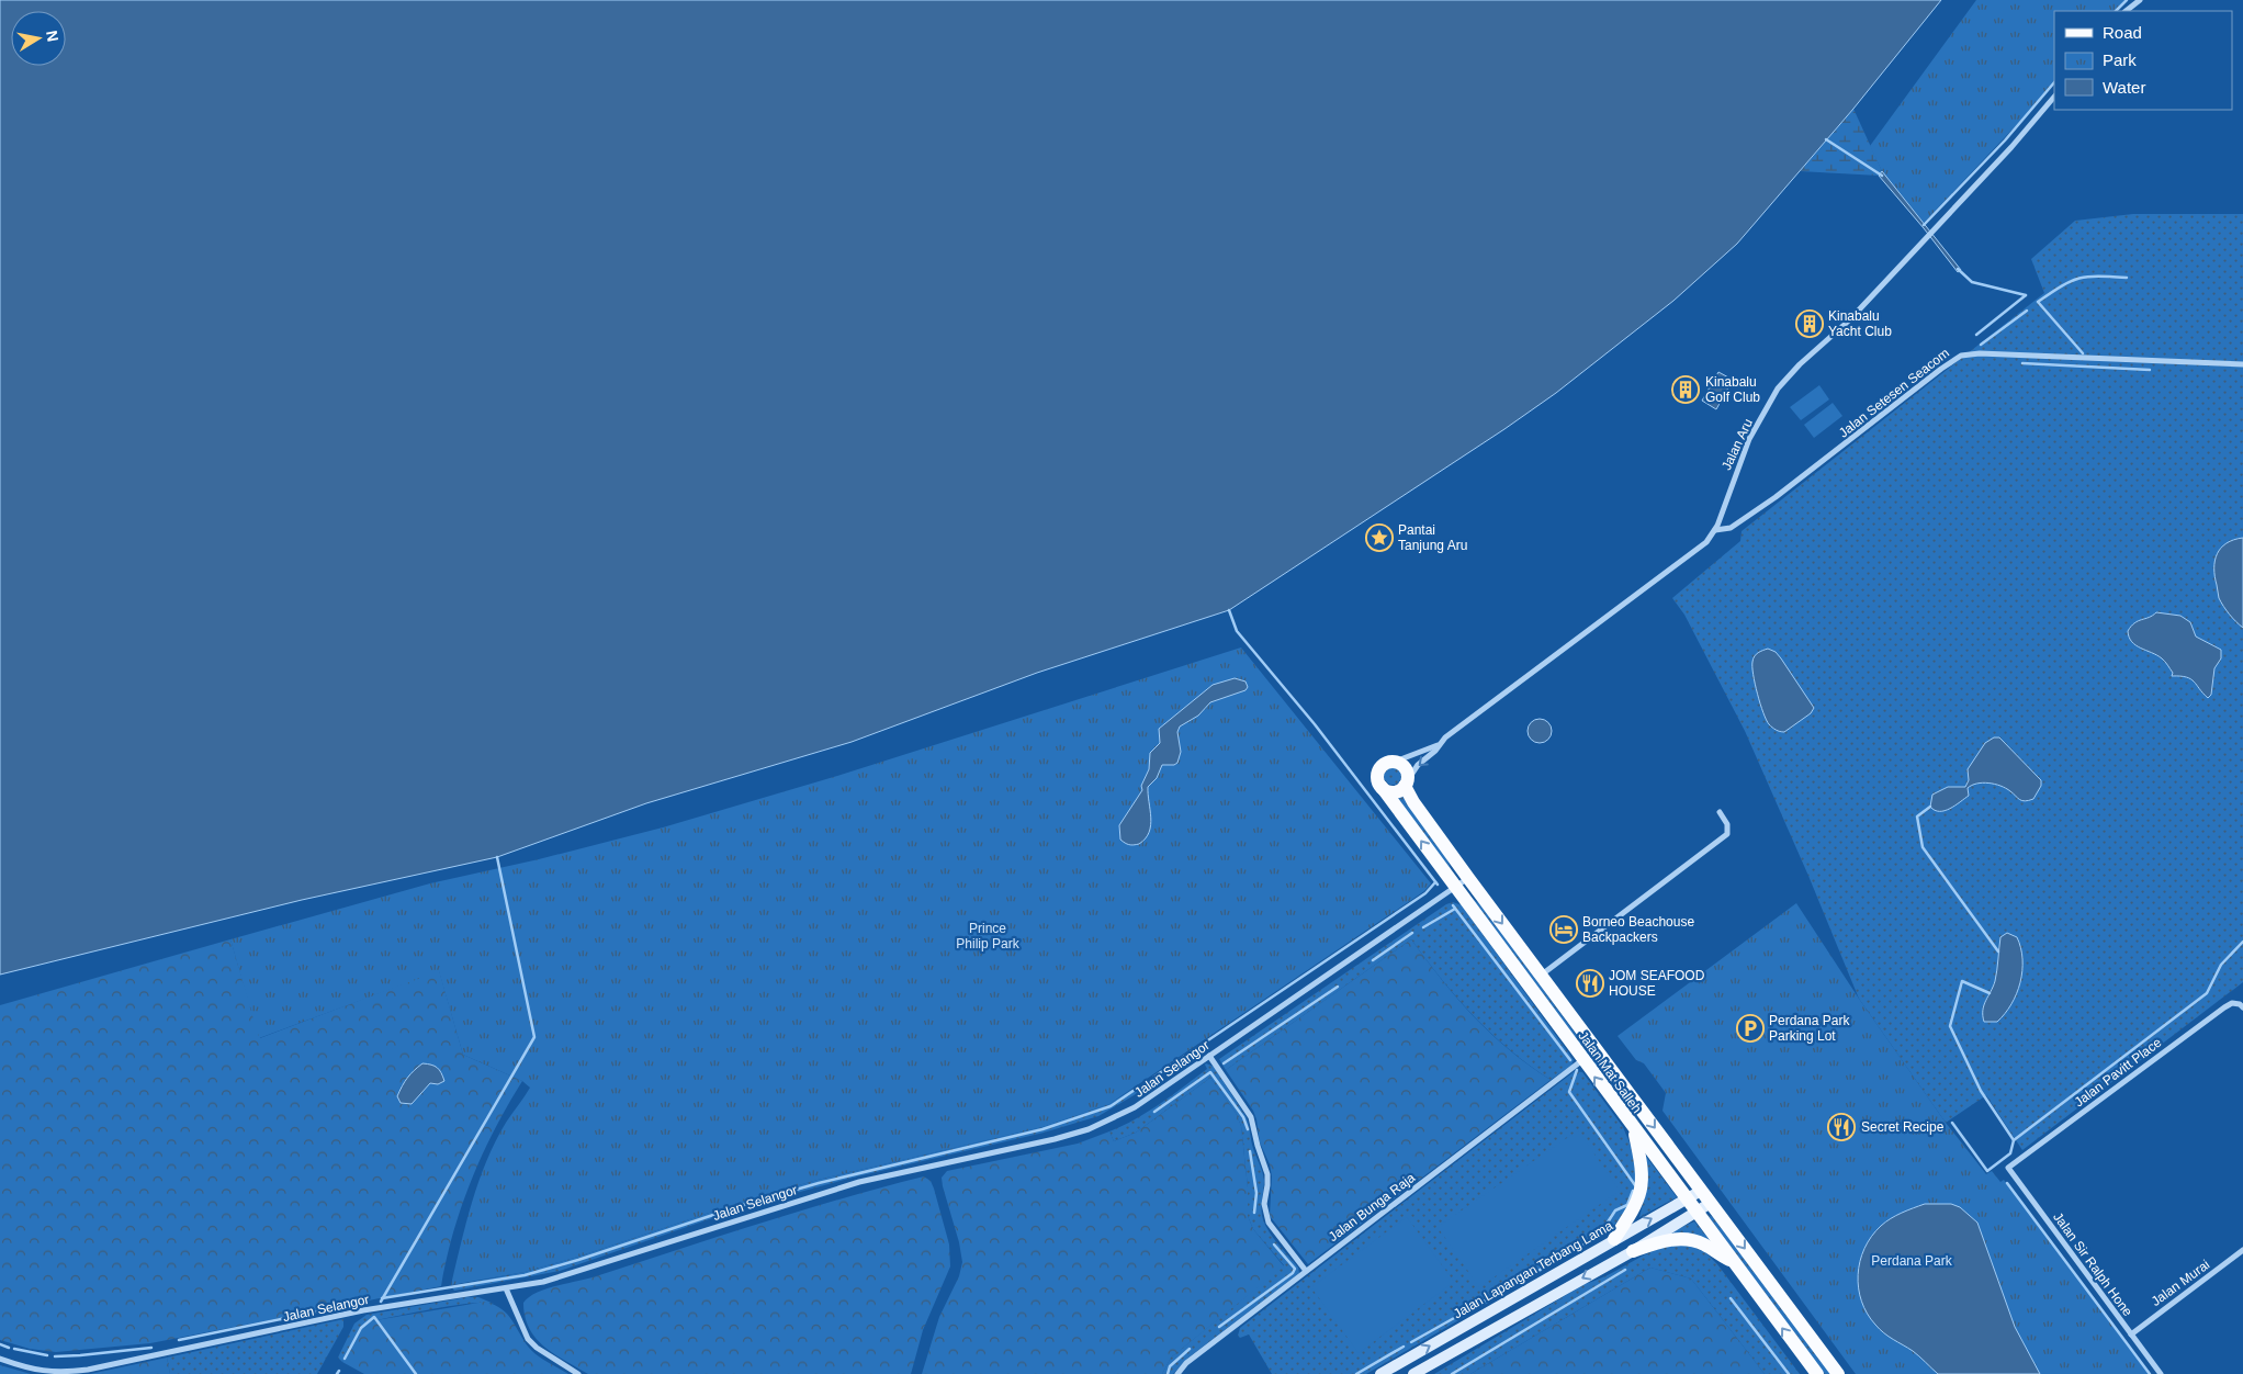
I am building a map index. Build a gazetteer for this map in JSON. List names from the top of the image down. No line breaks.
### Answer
{"streets":{"main road":["Jalan Mat Salleh","Jalan Lapangan Terbang Lama"],"street":["Jalan Setesen Seacom","Jalan Aru","Jalan Selangor","Jalan Pavitt Place","Jalan Bunga Raja","Jalan Sir Ralph Hone","Jalan Murai"]},"crossings":[["Jalan Setesen Seacom","Jalan Aru"],["Jalan Aru","Jalan Mat Salleh"],["Jalan Selangor","Jalan Mat Salleh"],["Jalan Mat Salleh","Jalan Bunga Raja"],["Jalan Mat Salleh","Jalan Lapangan Terbang Lama"],["Jalan Pavitt Place","Jalan Sir Ralph Hone"],["Jalan Sir Ralph Hone","Jalan Murai"]],"parks":["Prince Philip Park","Perdana Park"],"places":{"building":["Kinabalu Yacht Club","Kinabalu Golf Club"],"place":["Pantai Tanjung Aru"],"hotel":["Borneo Beachouse Backpackers"],"restaurant":["JOM SEAFOOD HOUSE","Secret Recipe"],"parking":["Perdana Park Parking Lot"]},"legend":["Road","Park","Water"],"north":"right"}
